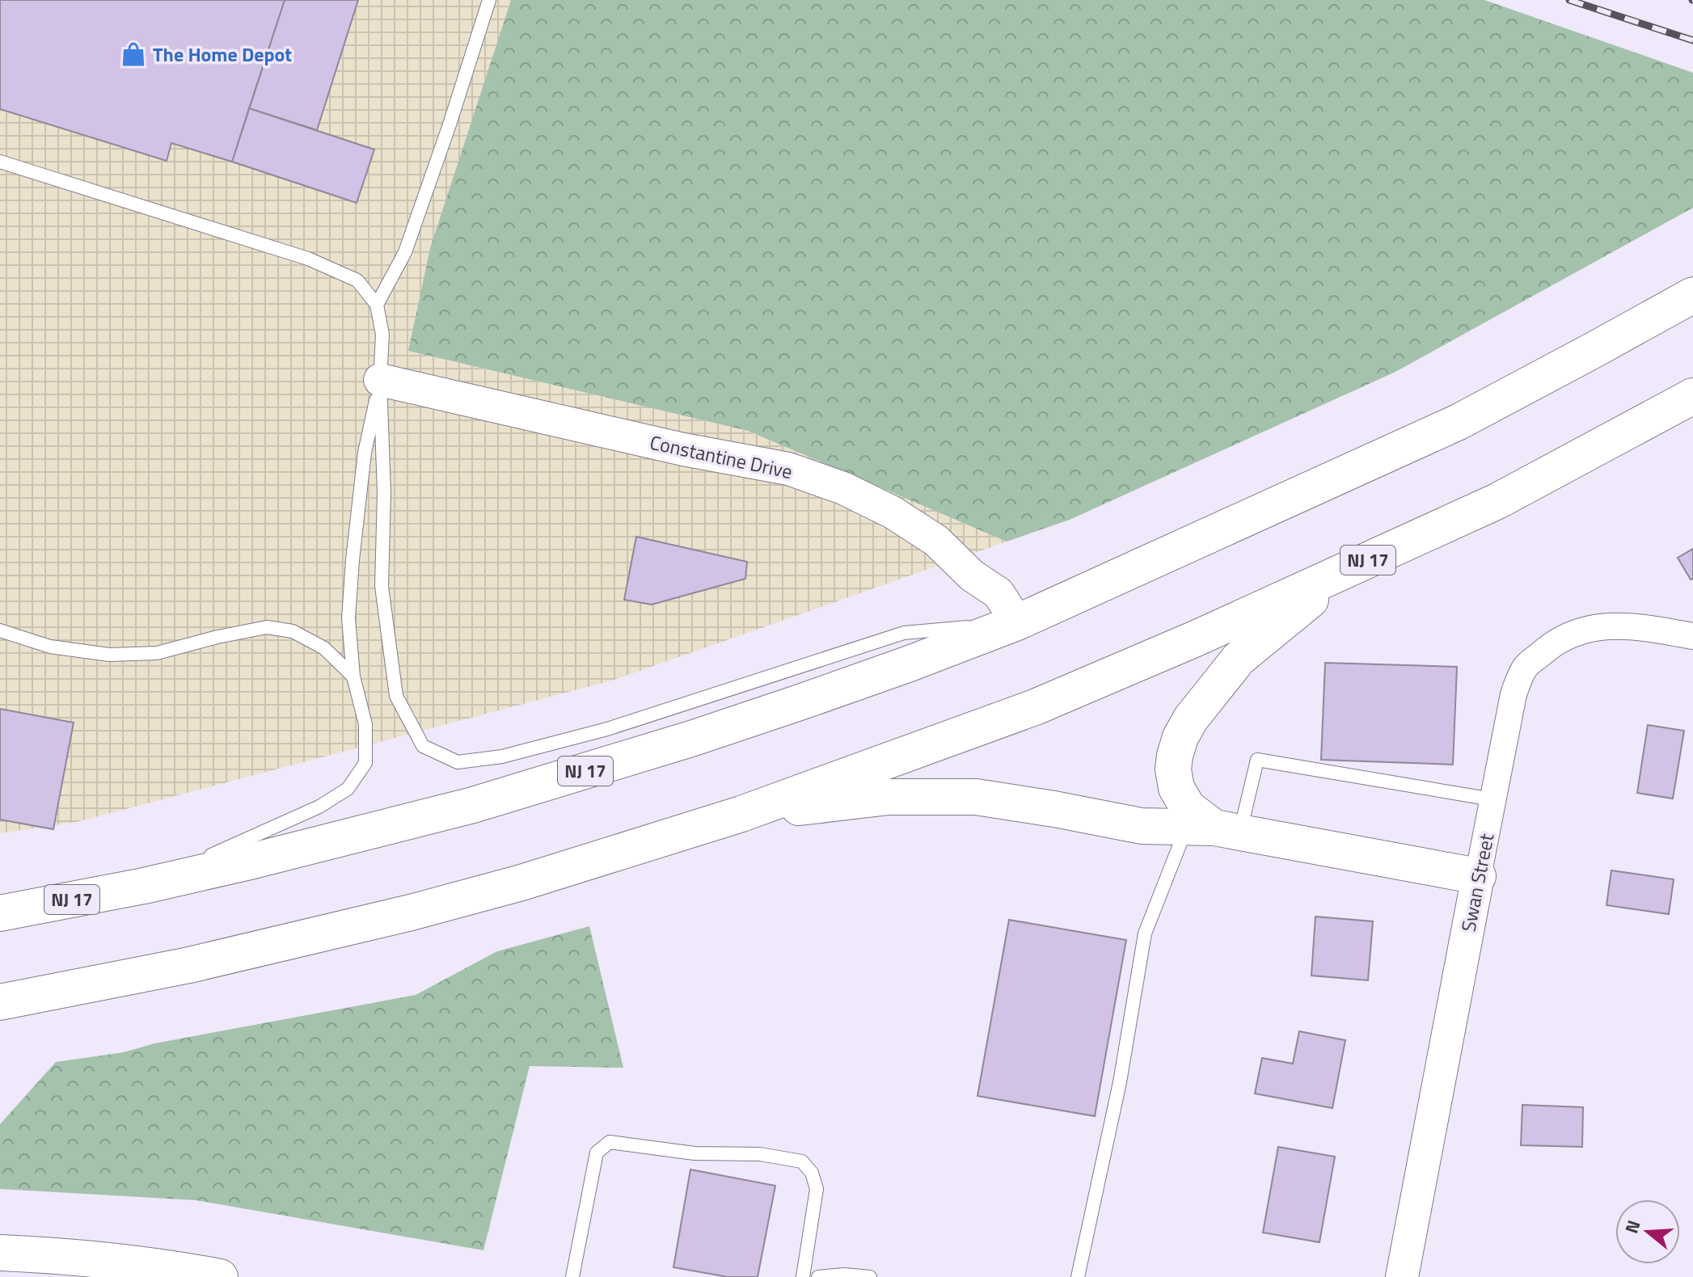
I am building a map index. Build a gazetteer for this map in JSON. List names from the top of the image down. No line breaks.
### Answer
{"streets":{"main road":["NJ 17"],"street":["Constantine Drive","Swan Street"]},"crossings":[["Constantine Drive","NJ 17"]],"places":{"shop":["The Home Depot"]},"north":"left"}
